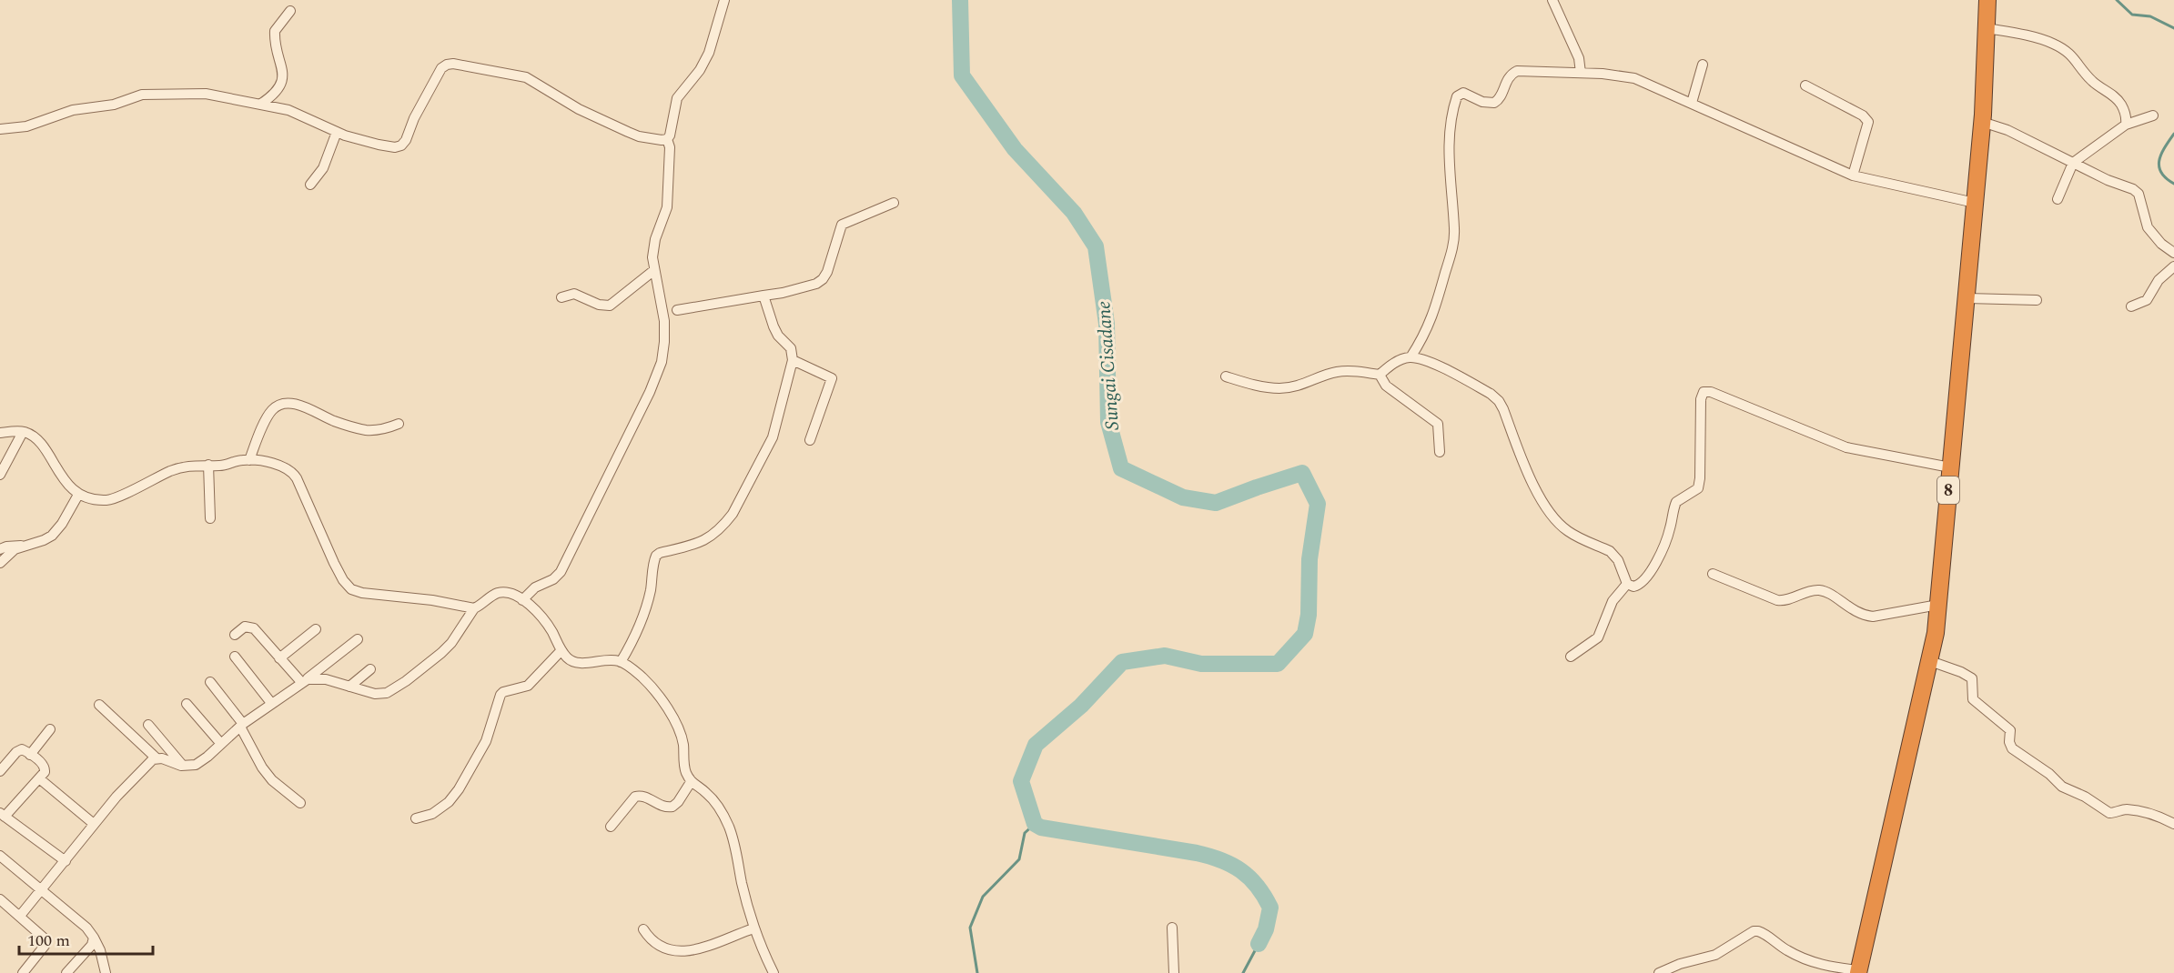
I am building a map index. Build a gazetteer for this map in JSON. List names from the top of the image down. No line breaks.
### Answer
{"streets":{"highway":["8"]},"water":["Sungai Cisadane"],"scale_bar":"100 m"}
